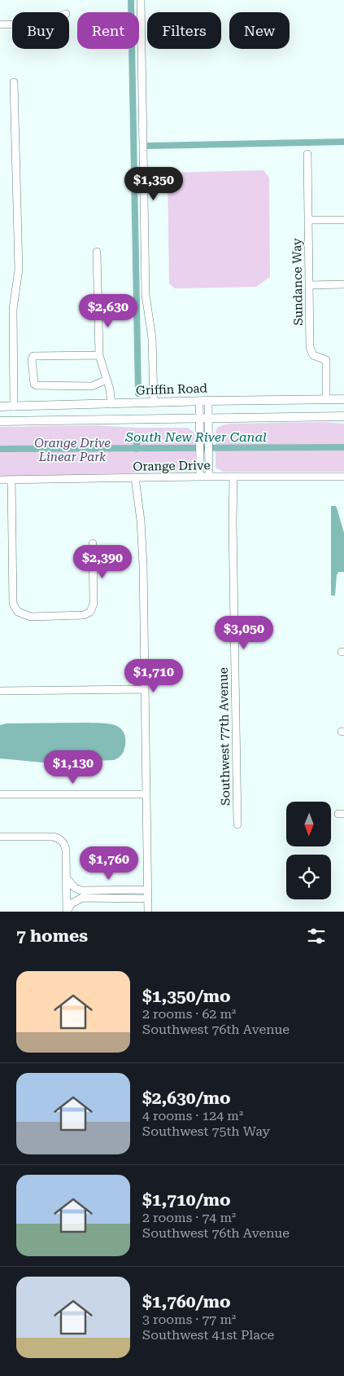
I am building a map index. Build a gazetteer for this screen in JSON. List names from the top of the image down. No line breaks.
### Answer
{"streets":{"main road":["Griffin Road"],"street":["Sundance Way","Orange Drive","Southwest 77th Avenue"]},"crossings":[["Sundance Way","Griffin Road"],["Orange Drive","Southwest 77th Avenue"]],"water":["South New River Canal"],"parks":["Orange Drive Linear Park"],"north":"bottom","page":{"chip":["Buy","Rent","Filters","New"],"price":["$1,350","$2,630","$2,390","$3,050","$1,710","$1,130","$1,760"],"heading":"7 homes","list":[{"name":"$1,350/mo","note":"2 rooms · 62 m² · Southwest 76th Avenue"},{"name":"$2,630/mo","note":"4 rooms · 124 m² · Southwest 75th Way"},{"name":"$1,710/mo","note":"2 rooms · 74 m² · Southwest 76th Avenue"},{"name":"$1,760/mo","note":"3 rooms · 77 m² · Southwest 41st Place"}]}}
